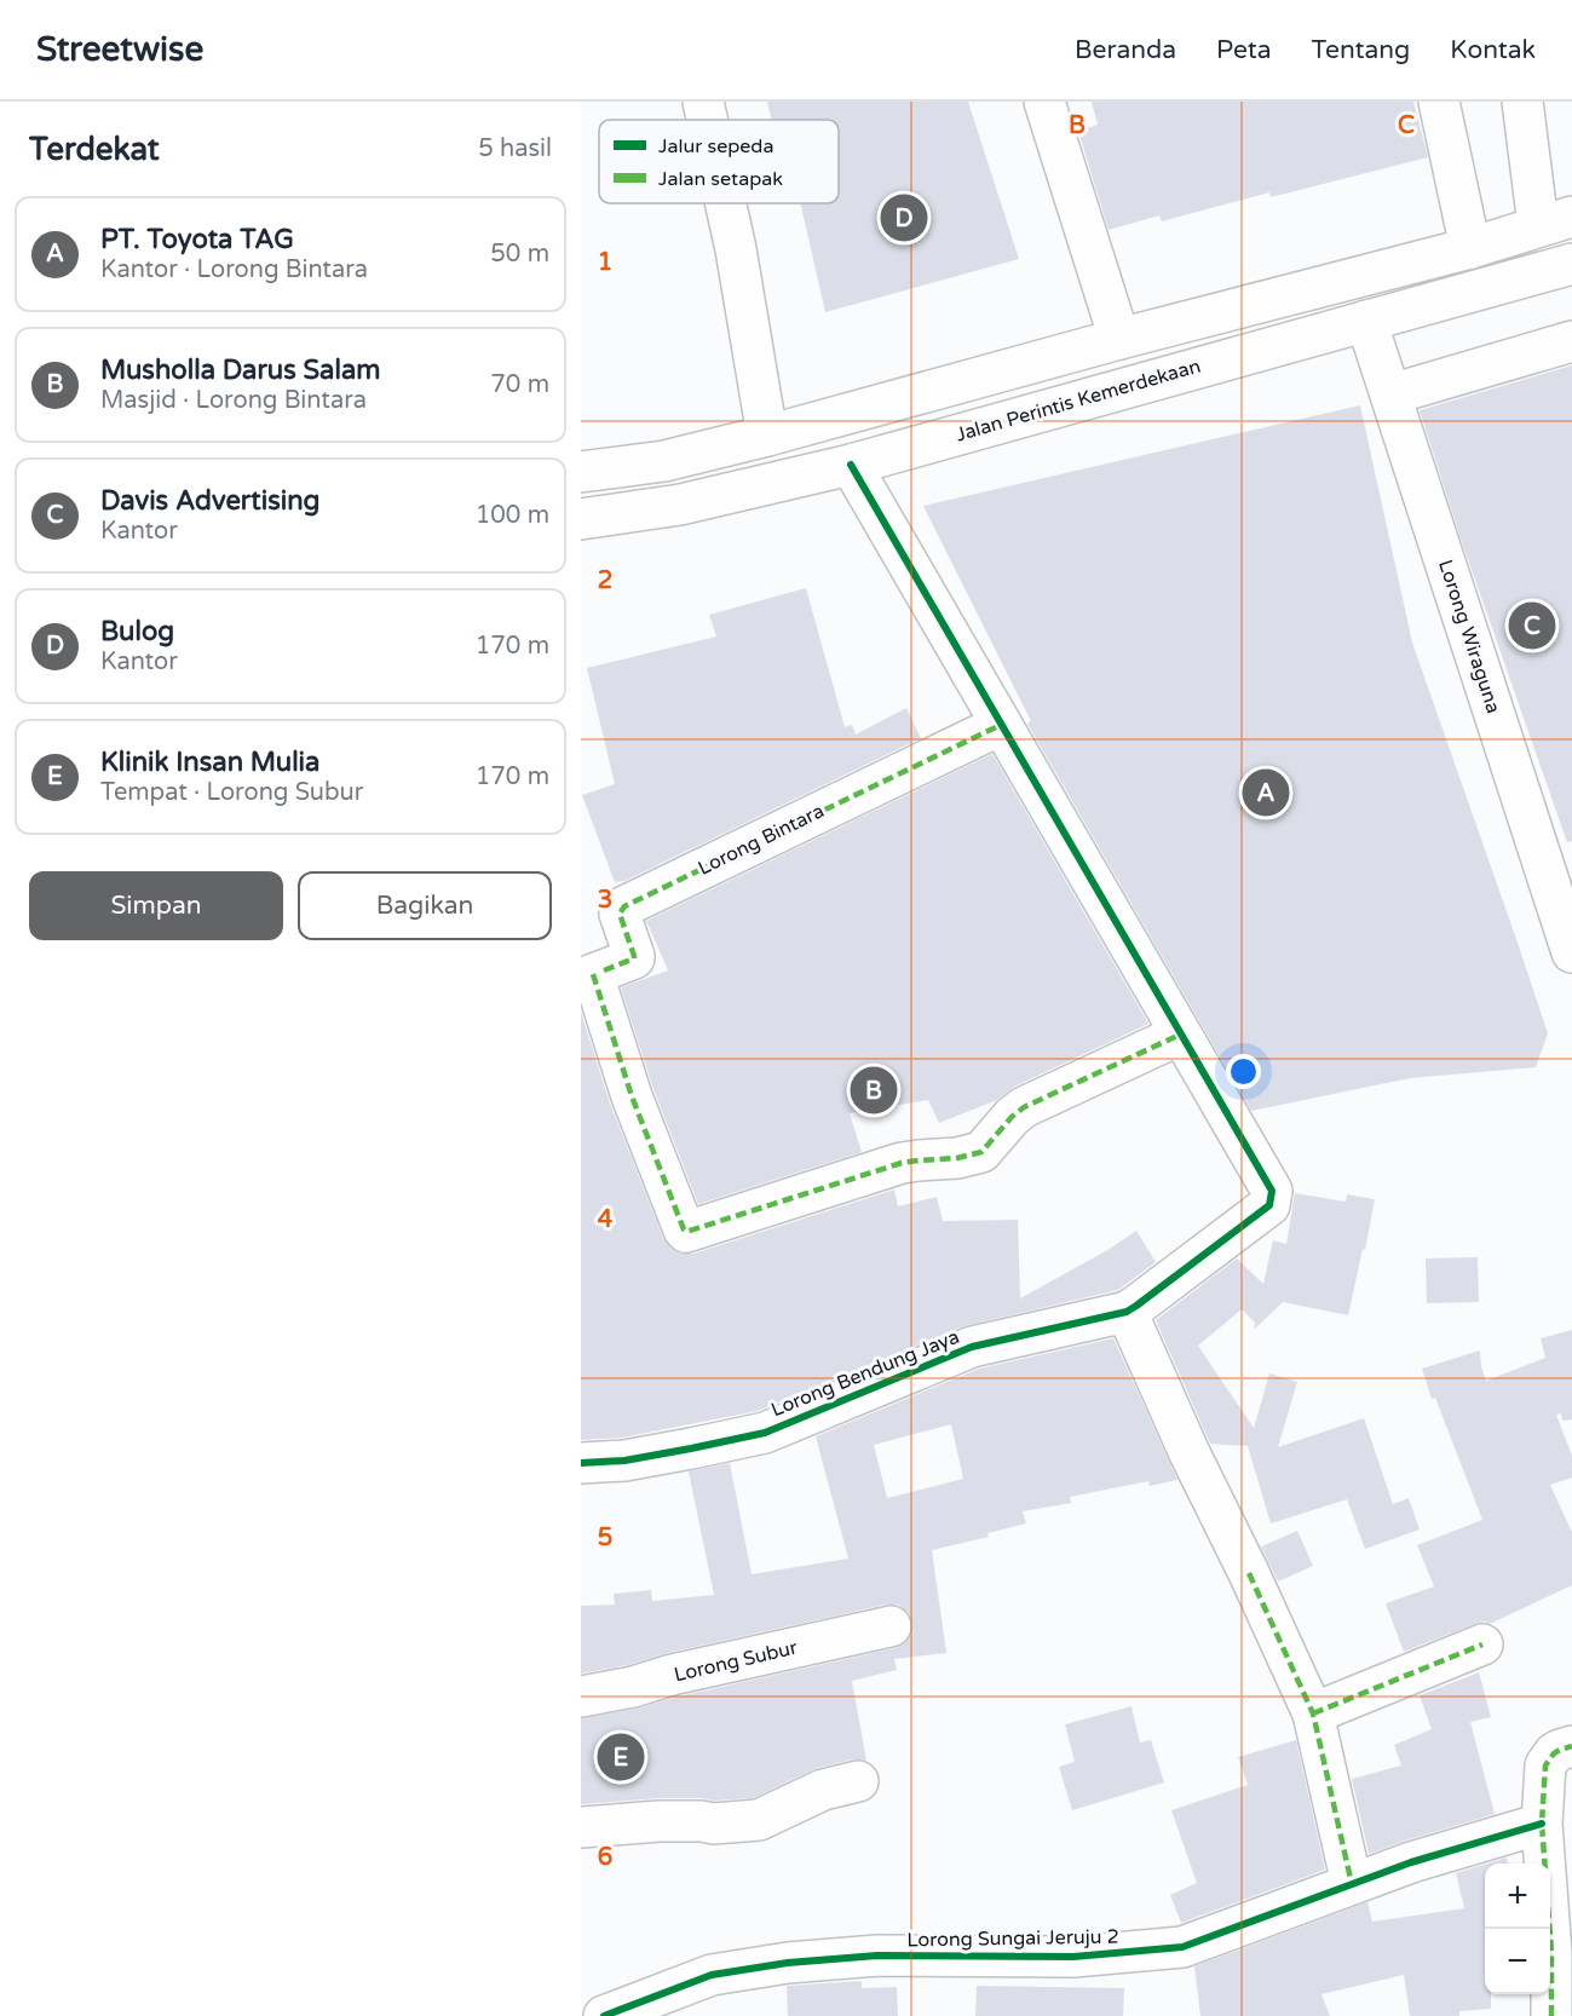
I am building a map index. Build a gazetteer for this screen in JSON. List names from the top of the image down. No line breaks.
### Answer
{"streets":{"main road":["Jalan Perintis Kemerdekaan","Lorong Wiraguna","Lorong Bintara","Lorong Bendung Jaya","Lorong Subur","Lorong Sungai Jeruju 2"]},"crossings":[["Jalan Perintis Kemerdekaan","Lorong Wiraguna"]],"legend":["Jalur sepeda","Jalan setapak"],"page":{"header":"Streetwise","nav":["Beranda","Peta","Tentang","Kontak"],"heading":["Terdekat","5 hasil"],"pins":["D","C","A","B","E"],"list":[{"mark":"A","name":"PT. Toyota TAG","note":"Kantor · Lorong Bintara","value":"50 m"},{"mark":"B","name":"Musholla Darus Salam","note":"Masjid · Lorong Bintara","value":"70 m"},{"mark":"C","name":"Davis Advertising","note":"Kantor","value":"100 m"},{"mark":"D","name":"Bulog","note":"Kantor","value":"170 m"},{"mark":"E","name":"Klinik Insan Mulia","note":"Tempat · Lorong Subur","value":"170 m"}],"buttons":["Simpan","Bagikan"],"map_buttons":["+","−"]},"grid":{"columns":["B","C"],"rows":["1","2","3","4","5","6"]}}
